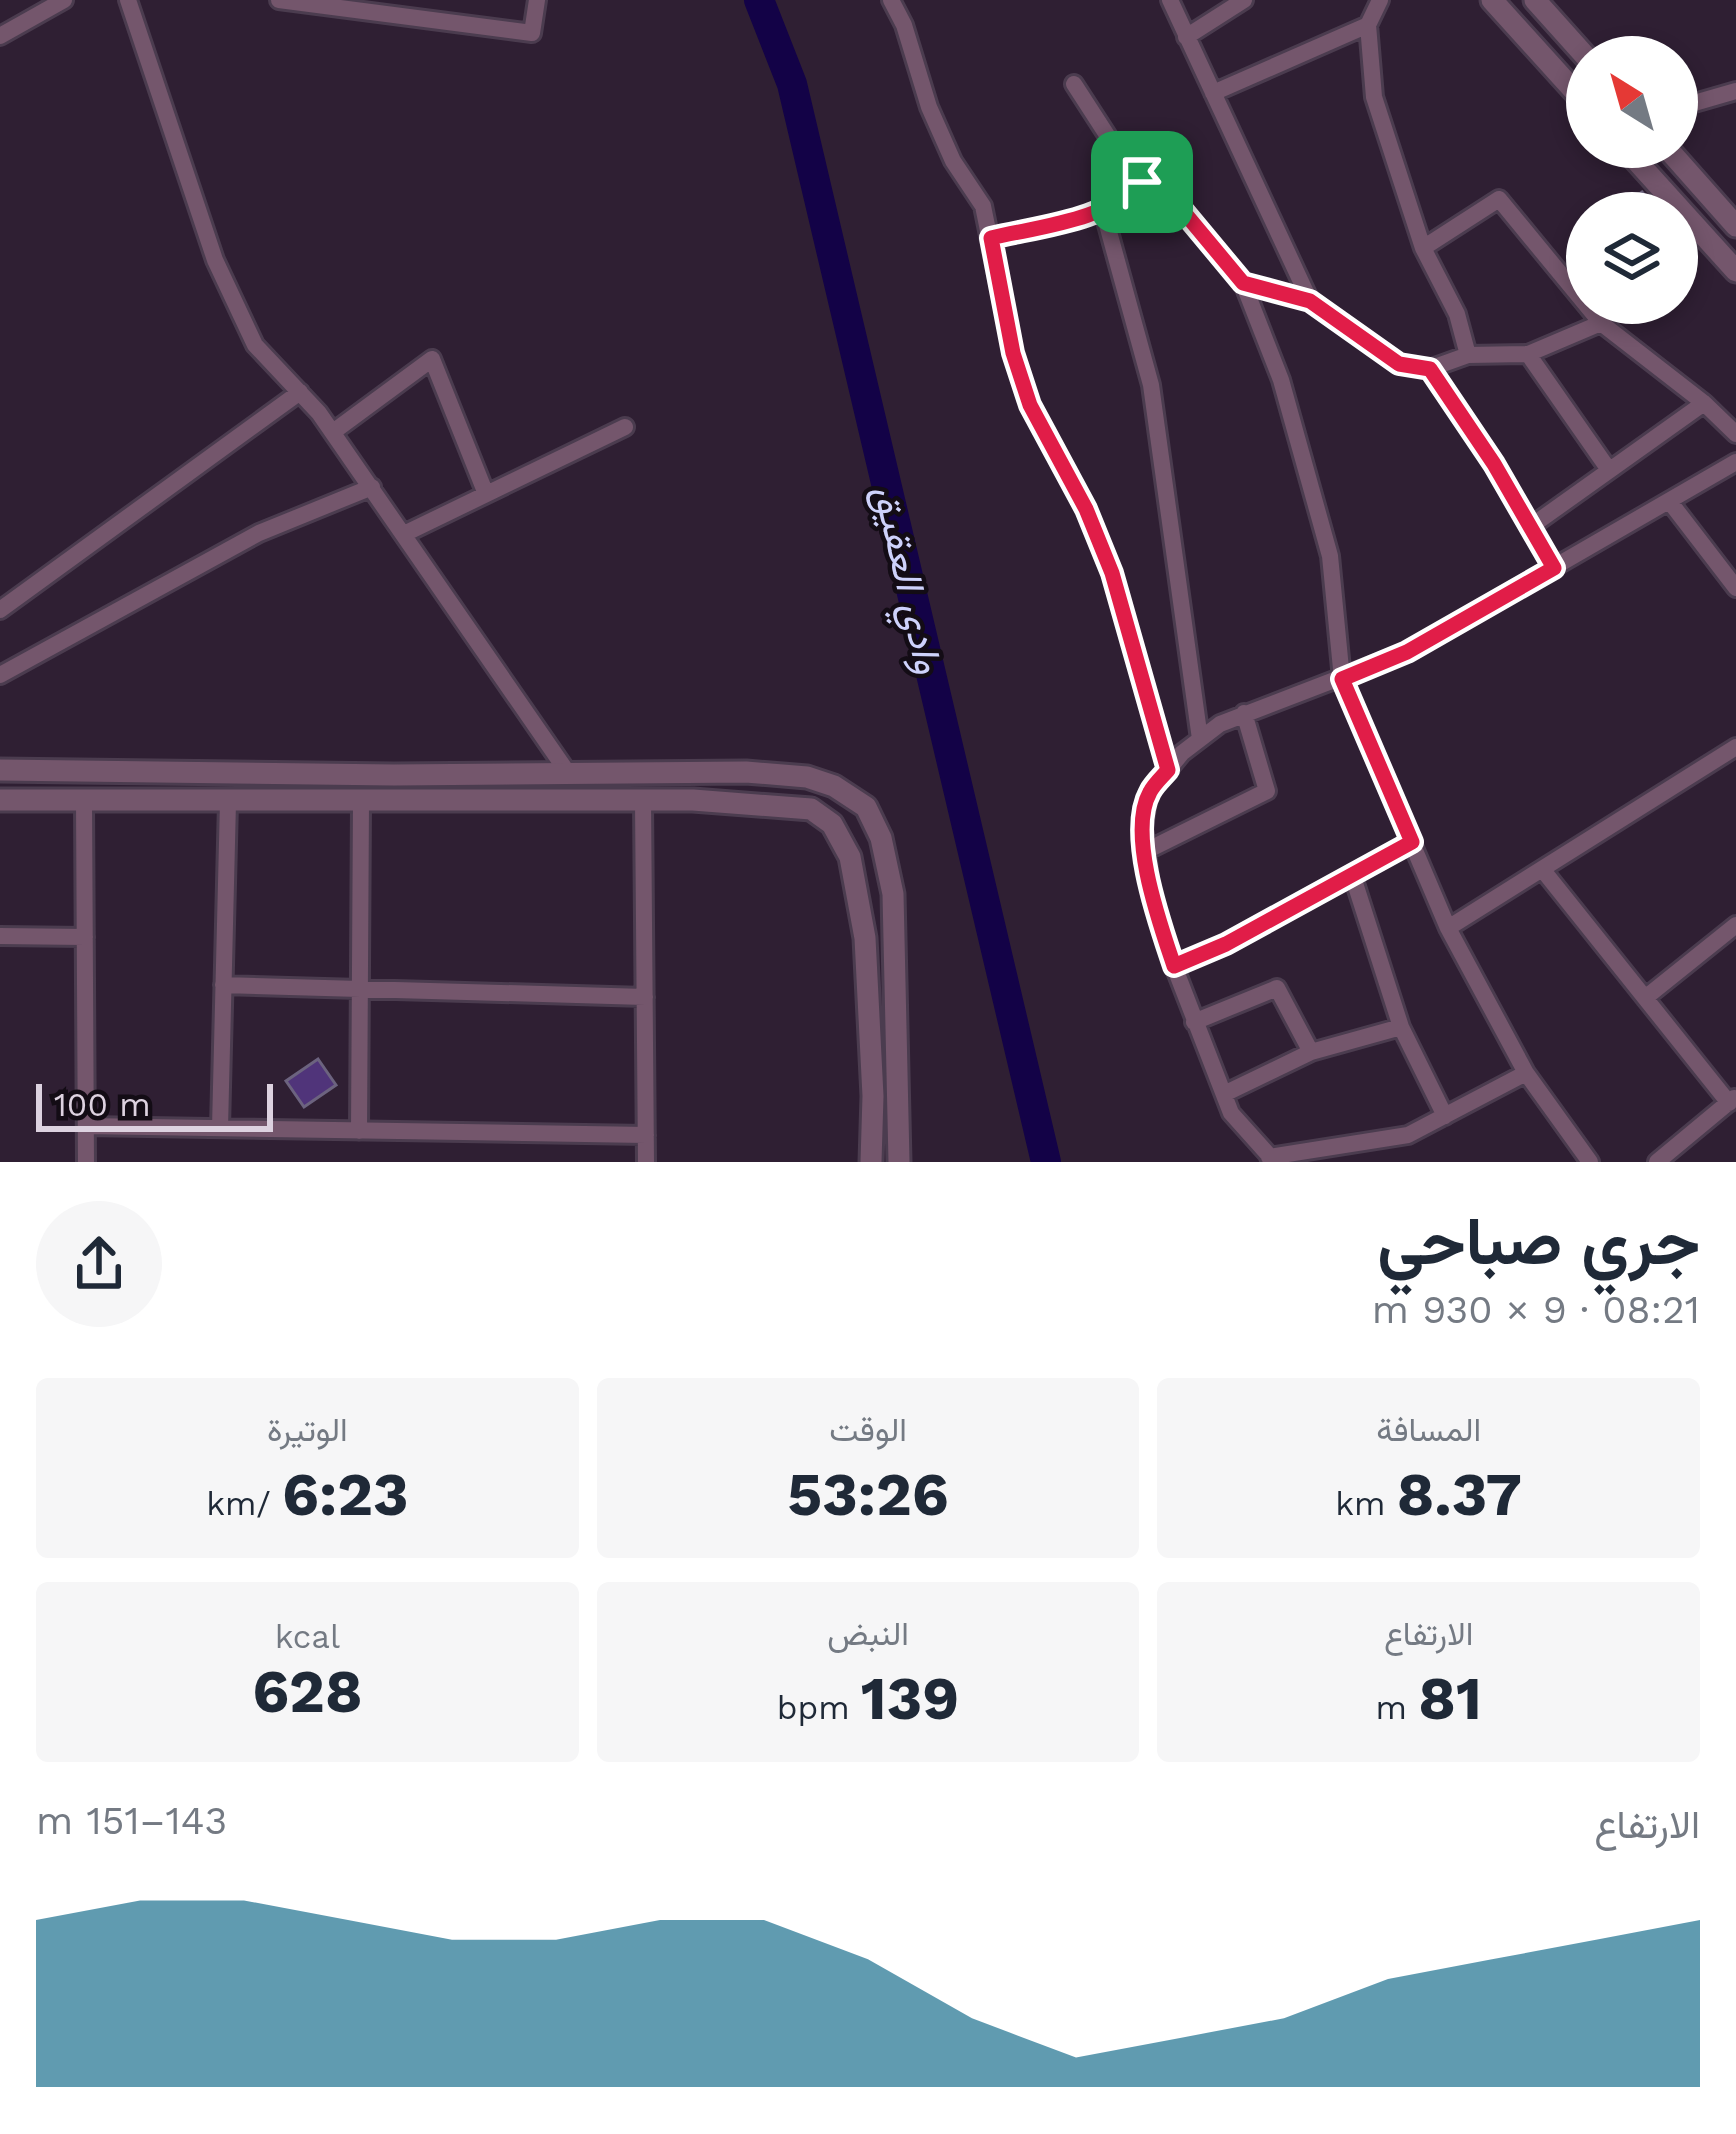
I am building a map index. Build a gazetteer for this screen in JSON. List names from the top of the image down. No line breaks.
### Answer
{"water":["وادي العقيق"],"scale_bar":"100 m","north":"top left","page":{"scale":"100 m","heading":["جري صباحي","08:21 · 9 × 930 m"],"stats":[["المسافة","8.37 km"],["الوقت","53:26"],["الوتيرة","6:23 /km"],["الارتفاع","81 m"],["النبض","139 bpm"],["kcal","628"]],"chart":["الارتفاع","143–151 m"]}}
